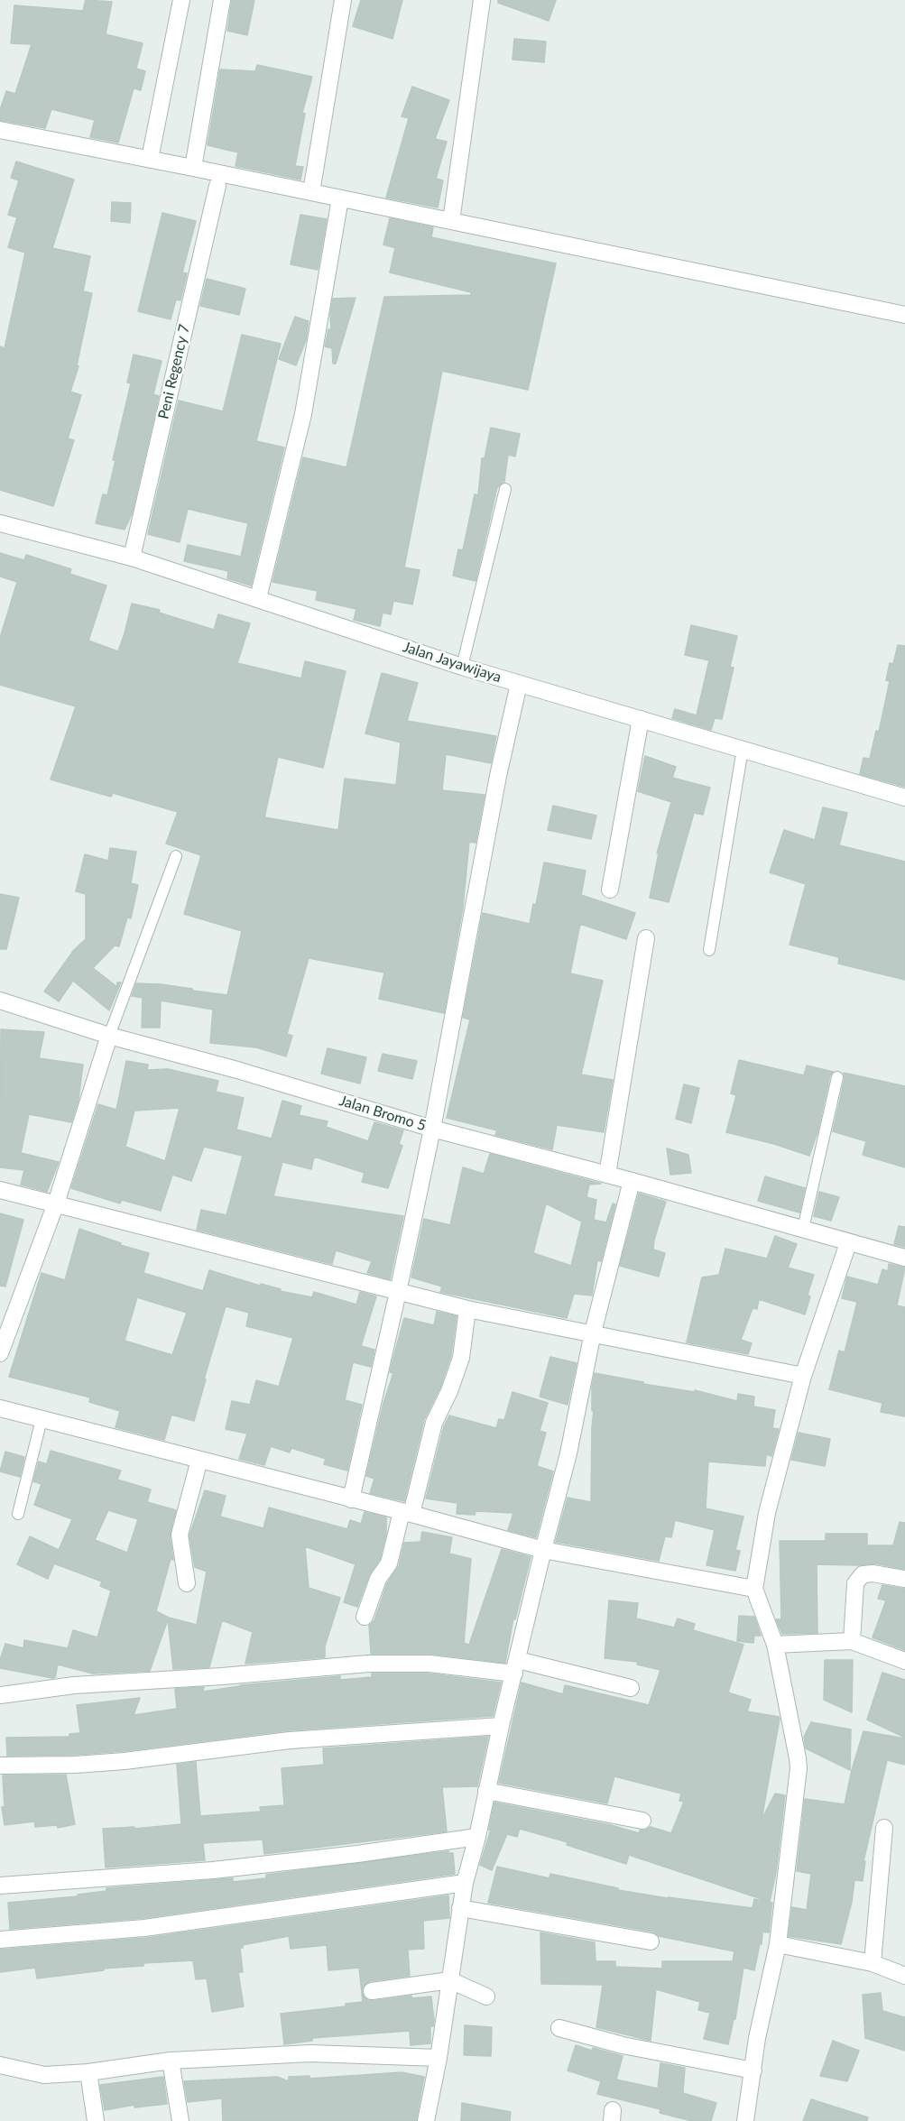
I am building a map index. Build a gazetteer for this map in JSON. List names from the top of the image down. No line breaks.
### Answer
{"streets":{"street":["Peni Regency 7","Jalan Jayawijaya","Jalan Bromo 5"]},"crossings":[["Peni Regency 7","Jalan Jayawijaya"]]}
